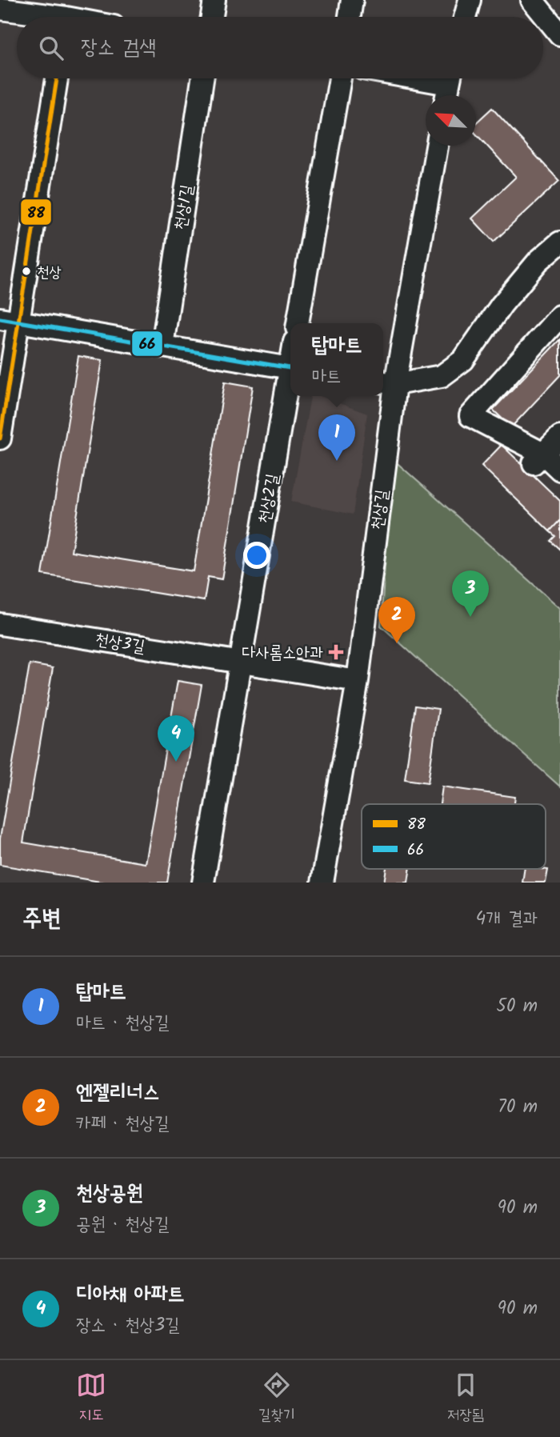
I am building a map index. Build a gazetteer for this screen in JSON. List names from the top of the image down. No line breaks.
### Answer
{"streets":{"street":["천상1길","천상2길","천상길","천상3길"]},"crossings":[["천상2길","천상3길"],["천상길","천상3길"]],"places":{"other":["천상"],"health":["다사롬소아과"]},"lines":["transit line 88","transit line 66"],"legend":["88","66"],"north":"top left","page":{"search":"장소 검색","popup":["탑마트","마트"],"pins":["1","3","2","4"],"heading":["주변","4개 결과"],"list":[{"mark":"1","name":"탑마트","note":"마트 · 천상길","value":"50 m"},{"mark":"2","name":"엔젤리너스","note":"카페 · 천상길","value":"70 m"},{"mark":"3","name":"천상공원","note":"공원 · 천상길","value":"90 m"},{"mark":"4","name":"디아채 아파트","note":"장소 · 천상3길","value":"90 m"}],"nav":["지도","길찾기","저장됨"]}}
